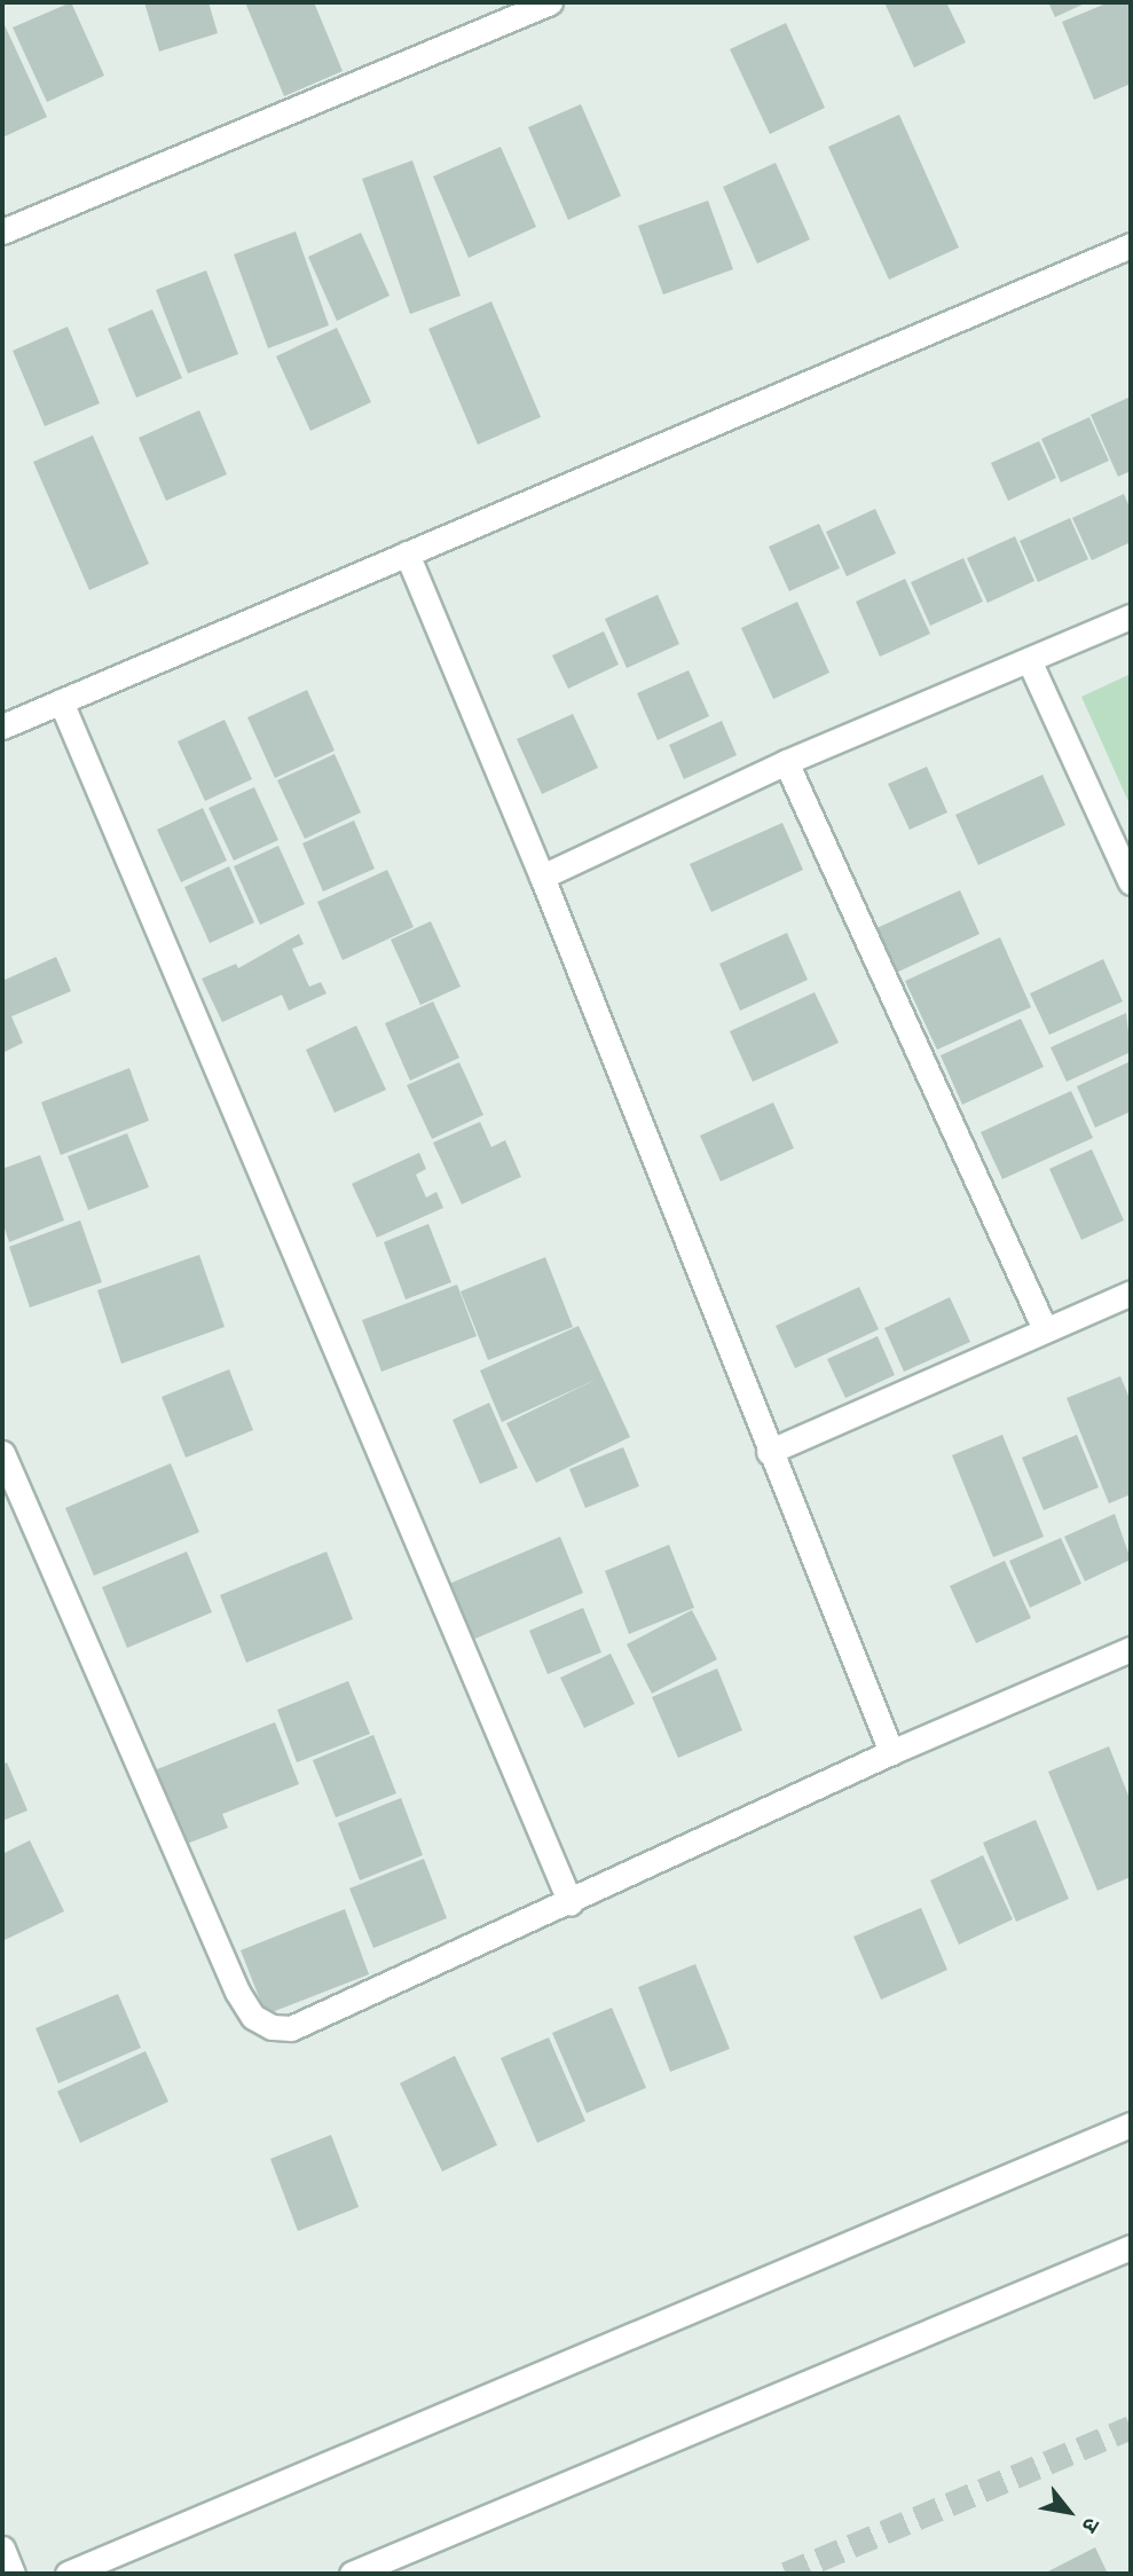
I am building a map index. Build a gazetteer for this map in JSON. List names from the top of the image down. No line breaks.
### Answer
{"north":"bottom right"}
